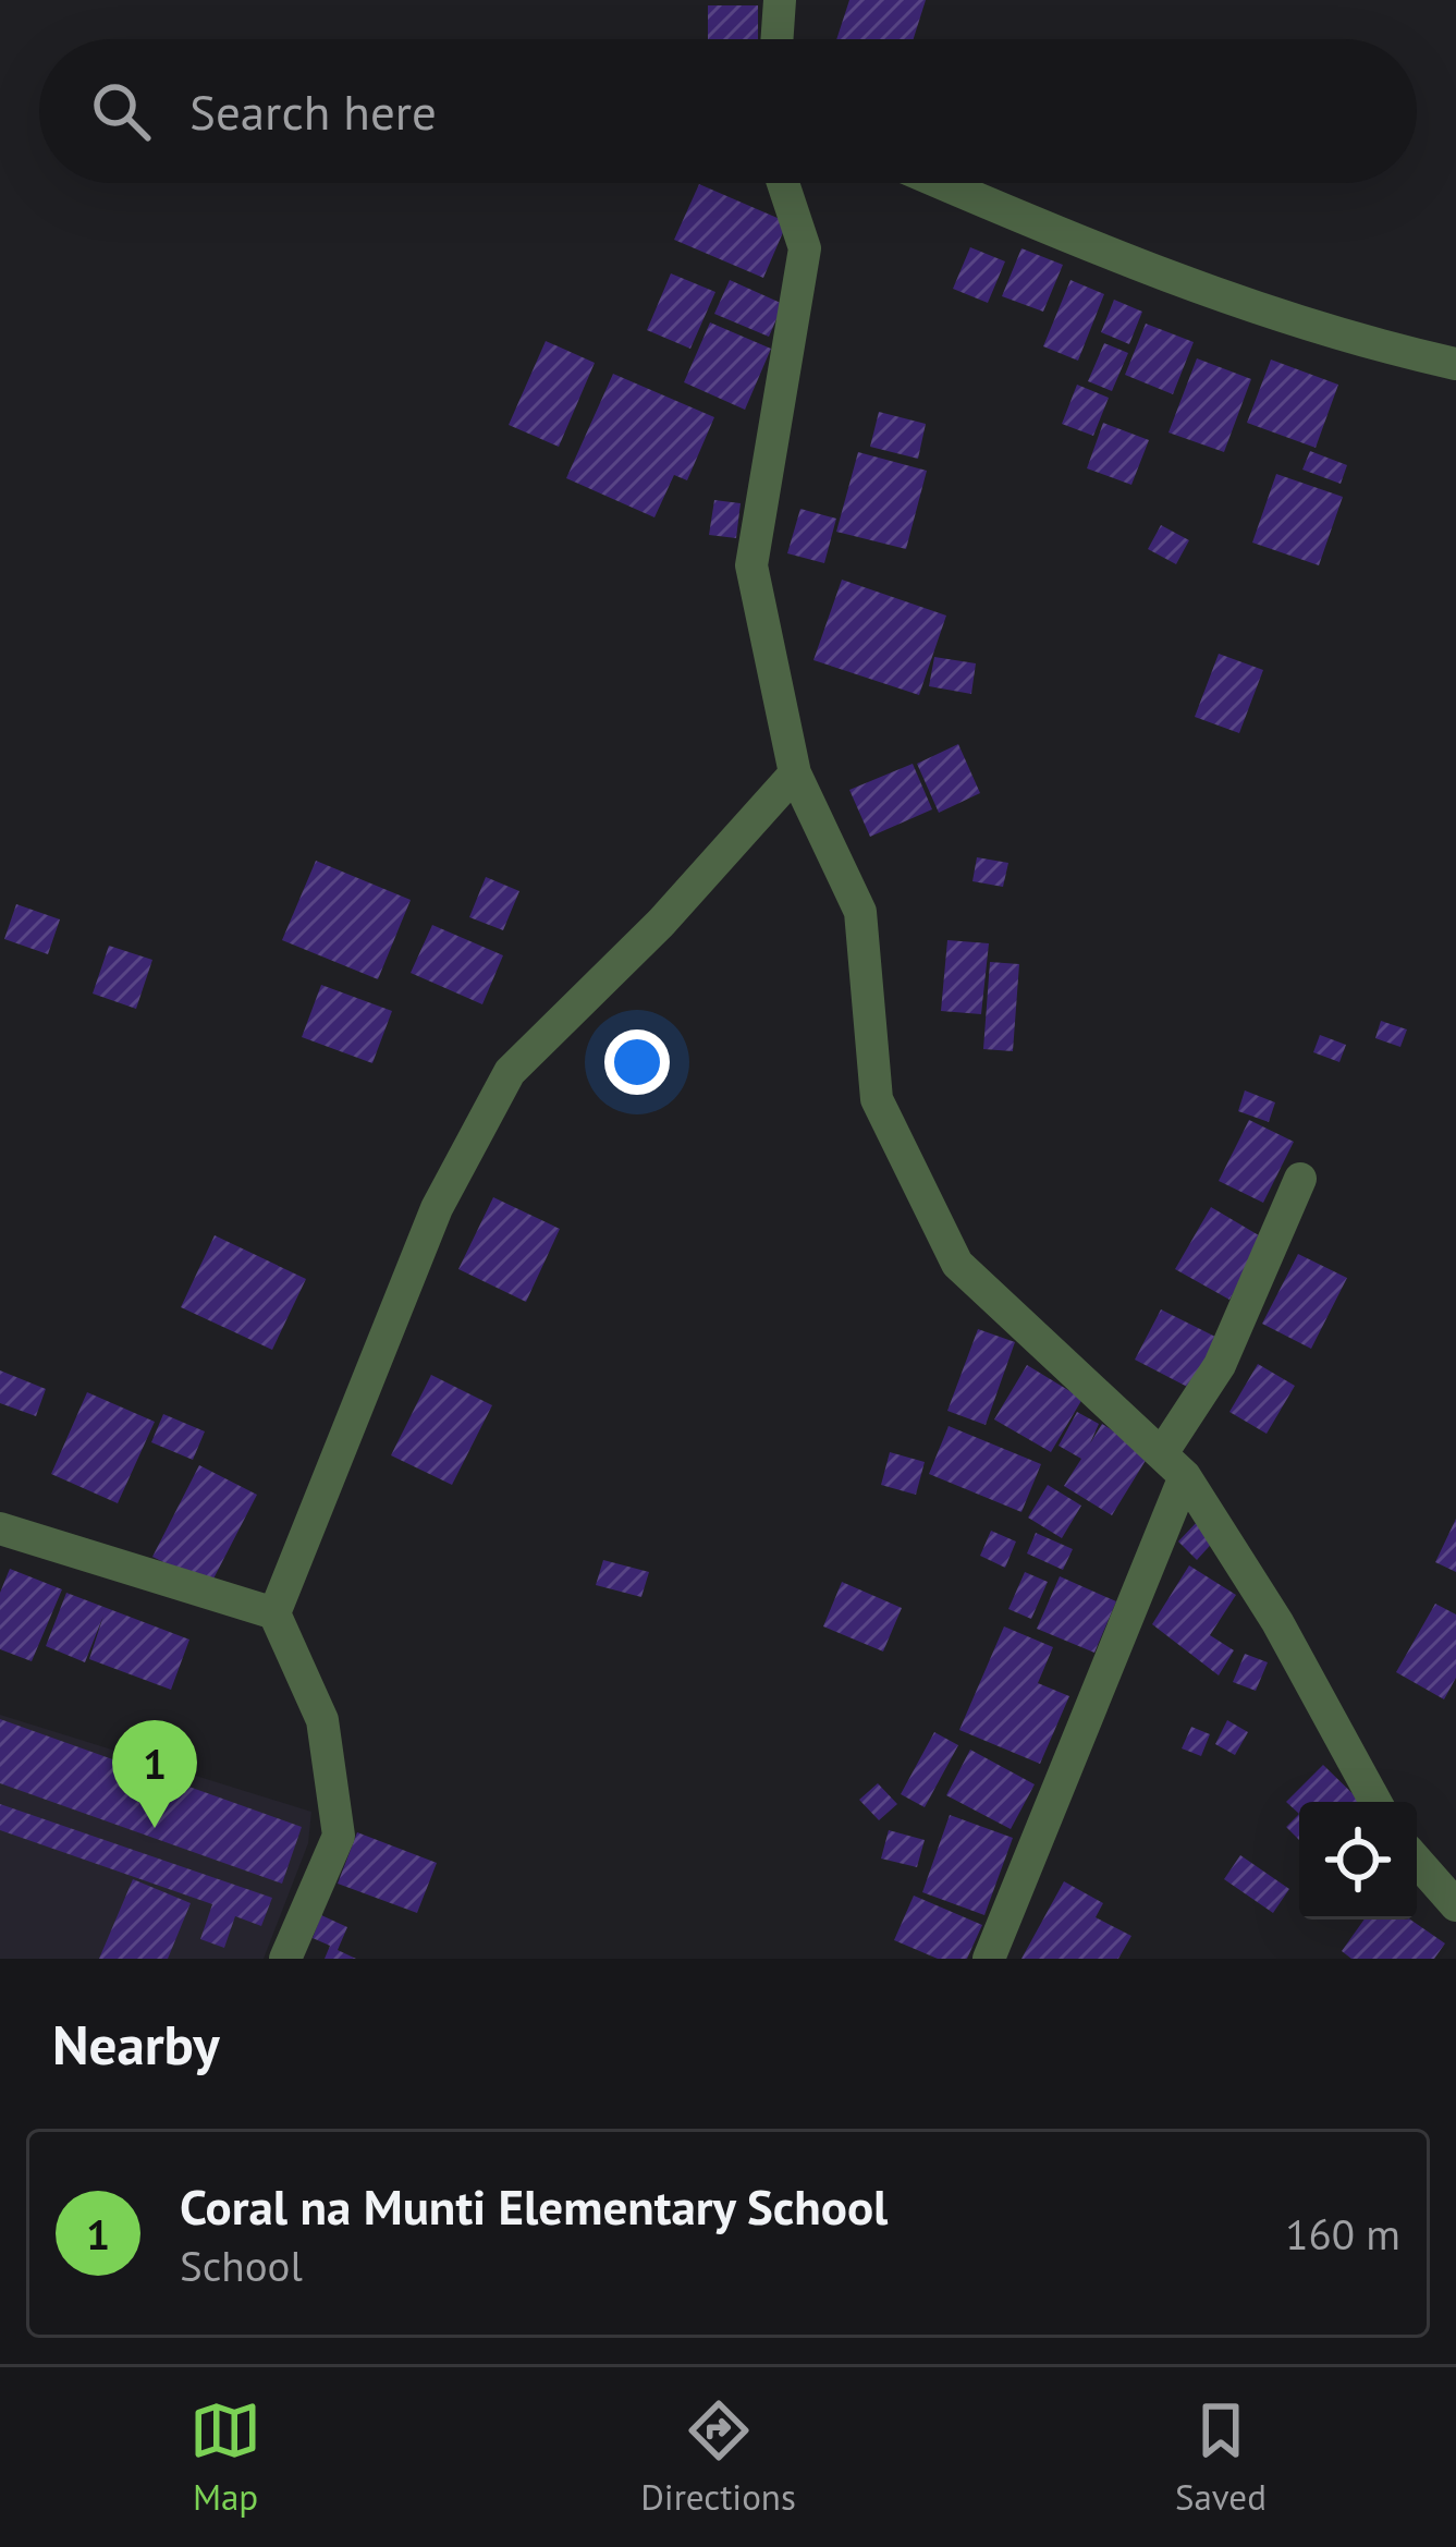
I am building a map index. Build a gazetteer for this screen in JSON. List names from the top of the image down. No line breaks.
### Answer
{"page":{"search":"Search here","pins":"1","heading":"Nearby","list":[{"mark":"1","name":"Coral na Munti Elementary School","note":"School","value":"160 m"}],"nav":["Map","Directions","Saved"]}}
